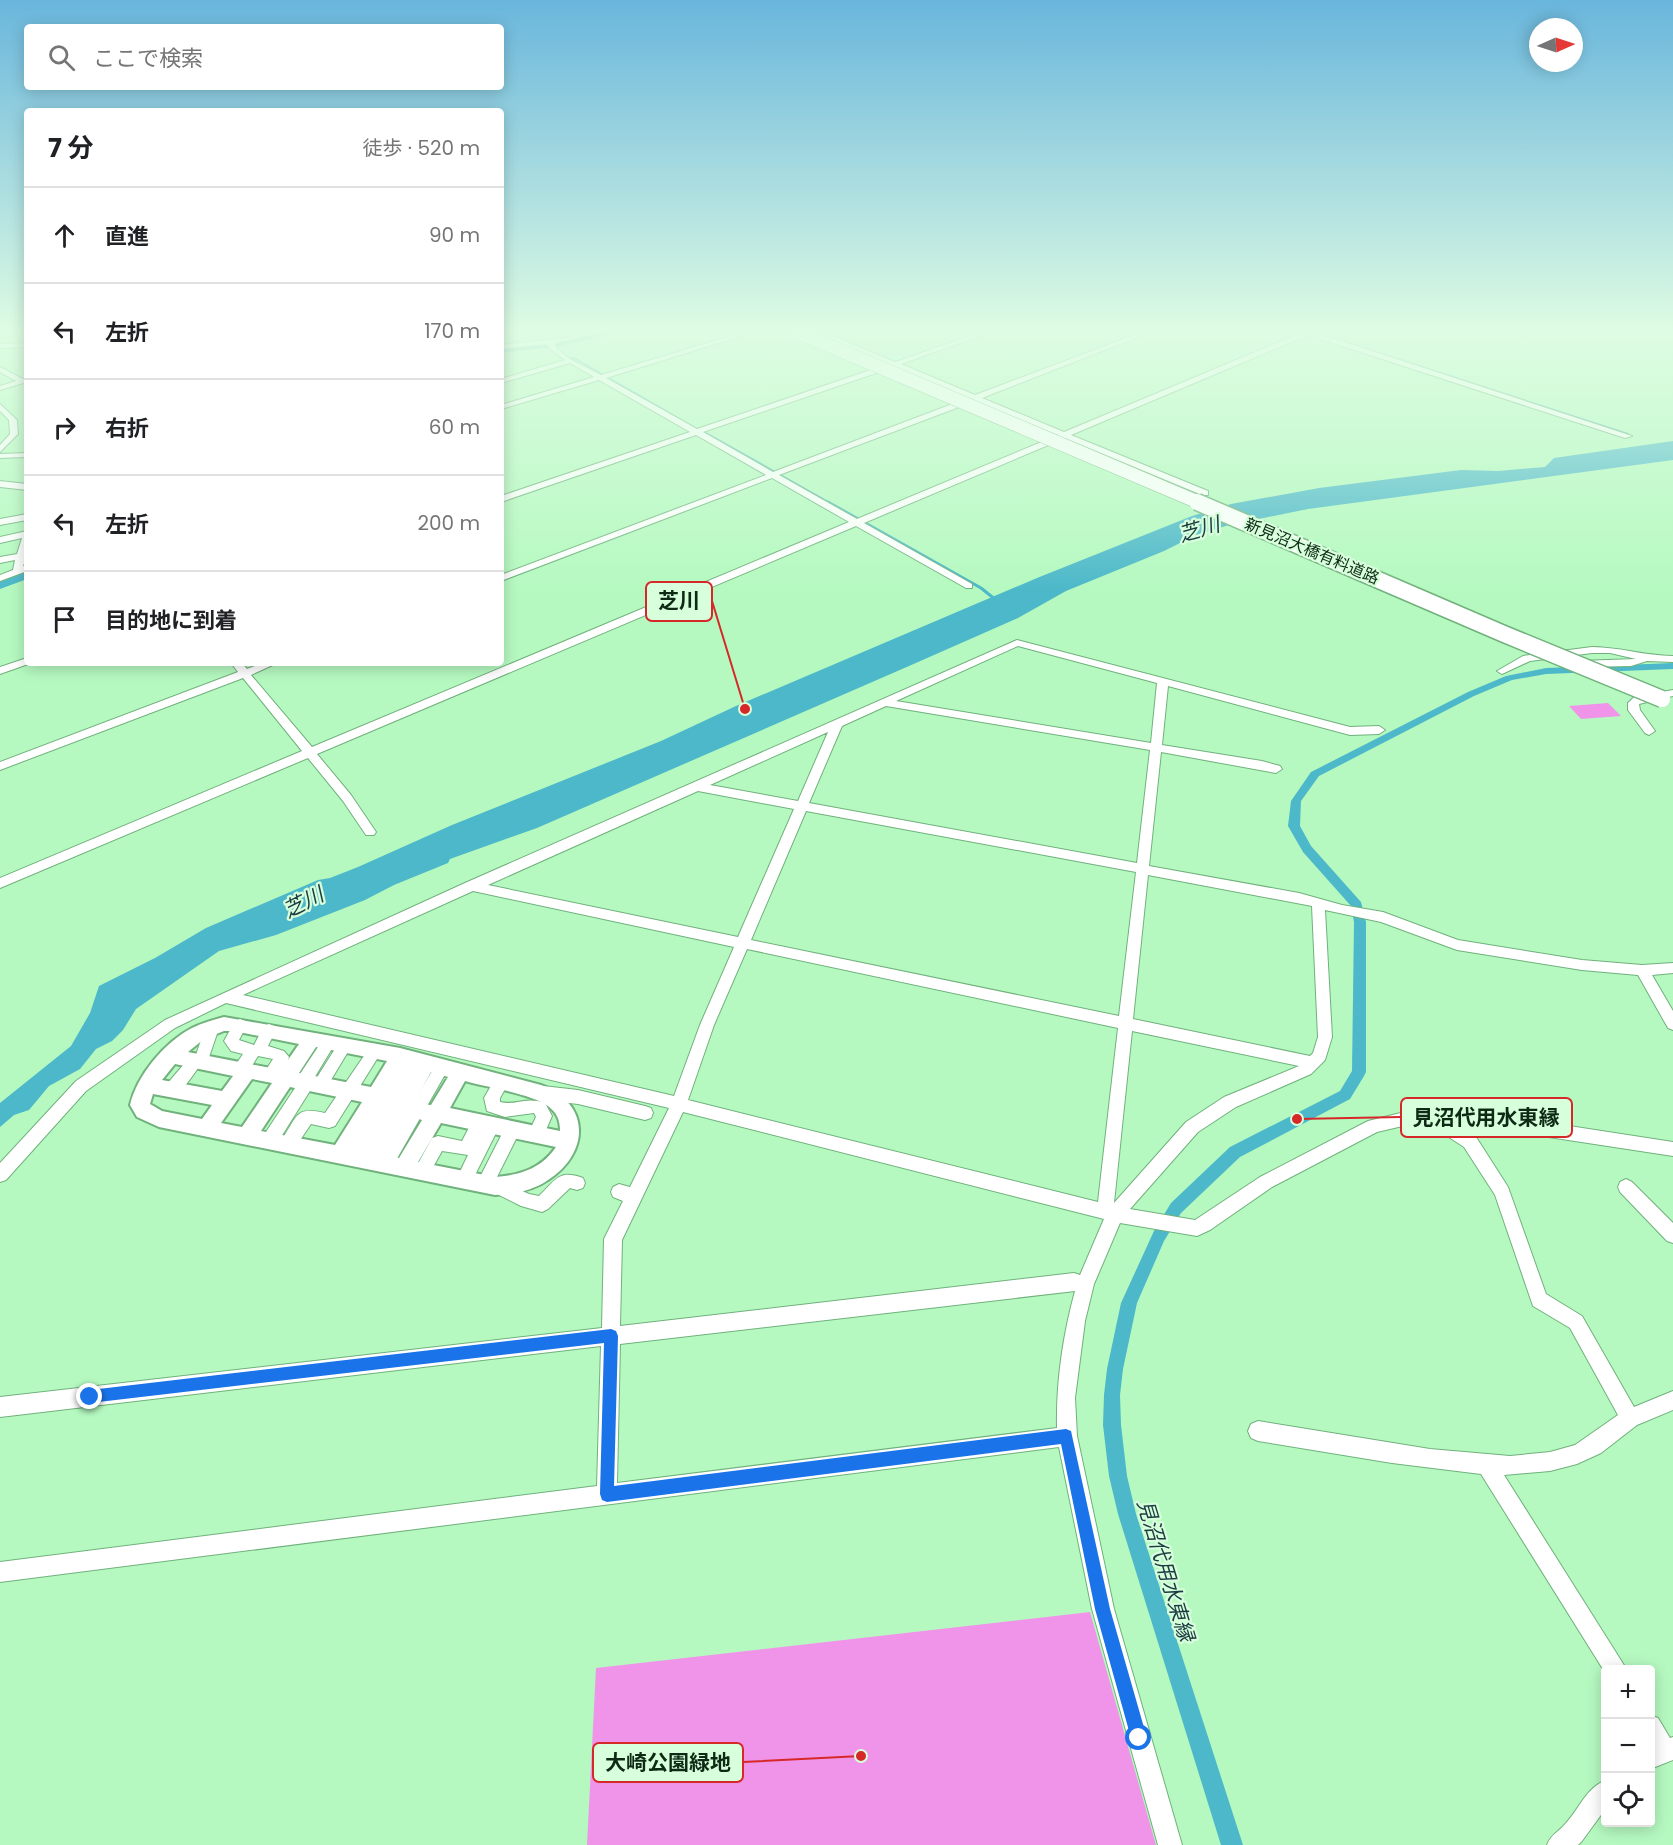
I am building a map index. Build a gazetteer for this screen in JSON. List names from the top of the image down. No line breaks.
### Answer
{"streets":{"highway":["新見沼大橋有料道路"]},"water":["芝川","見沼代用水東縁"],"places":["芝川","見沼代用水東縁","大崎公園緑地"],"north":"right","page":{"search":"ここで検索","heading":["7 分","徒歩 · 520 m"],"list":[["直進","90 m"],["左折","170 m"],["右折","60 m"],["左折","200 m"],"目的地に到着"],"map_buttons":["+","−"]}}
